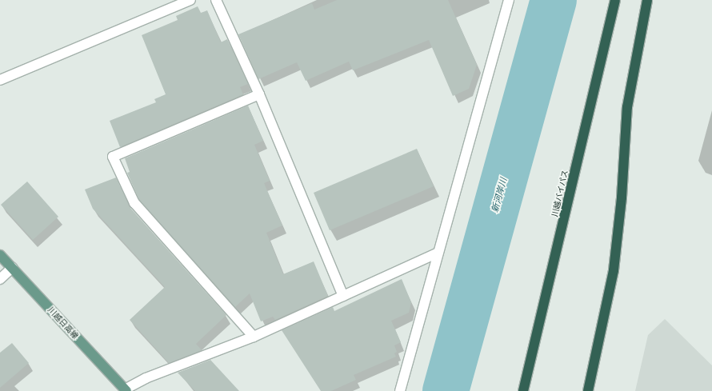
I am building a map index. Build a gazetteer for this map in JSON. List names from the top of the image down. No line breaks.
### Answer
{"streets":{"highway":["川越バイパス"],"main road":["川越日高線"]},"water":["新河岸川"]}
